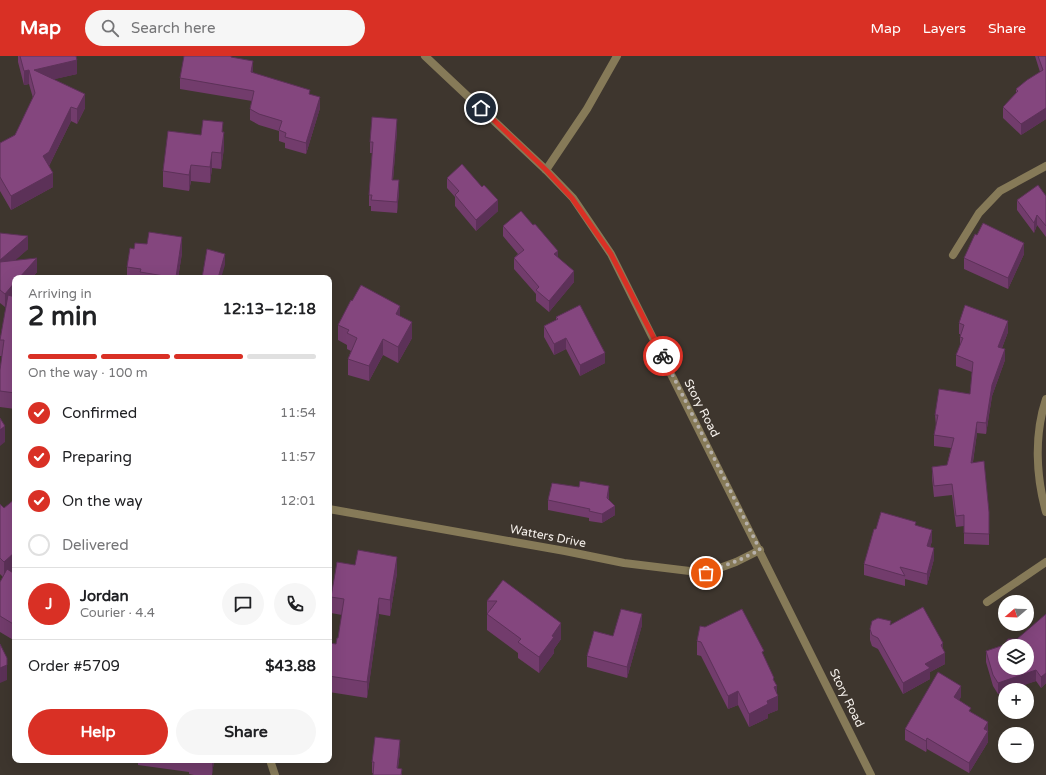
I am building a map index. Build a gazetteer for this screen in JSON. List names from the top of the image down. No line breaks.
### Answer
{"streets":{"street":["Story Road","Watters Drive"]},"crossings":[["Story Road","Watters Drive"]],"north":"left","page":{"header":"Map","search":"Search here","nav":["Map","Layers","Share"],"heading":["2 min","Arriving in","12:13–12:18"],"panel":["Jordan","Courier · 4.4","Order #5709","$43.88"],"bar":"On the way · 100 m","list":[["Confirmed","11:54"],["Preparing","11:57"],["On the way","12:01"],"Delivered"],"round":"J","map_buttons":["+","−"],"buttons":["Help","Share"]}}
